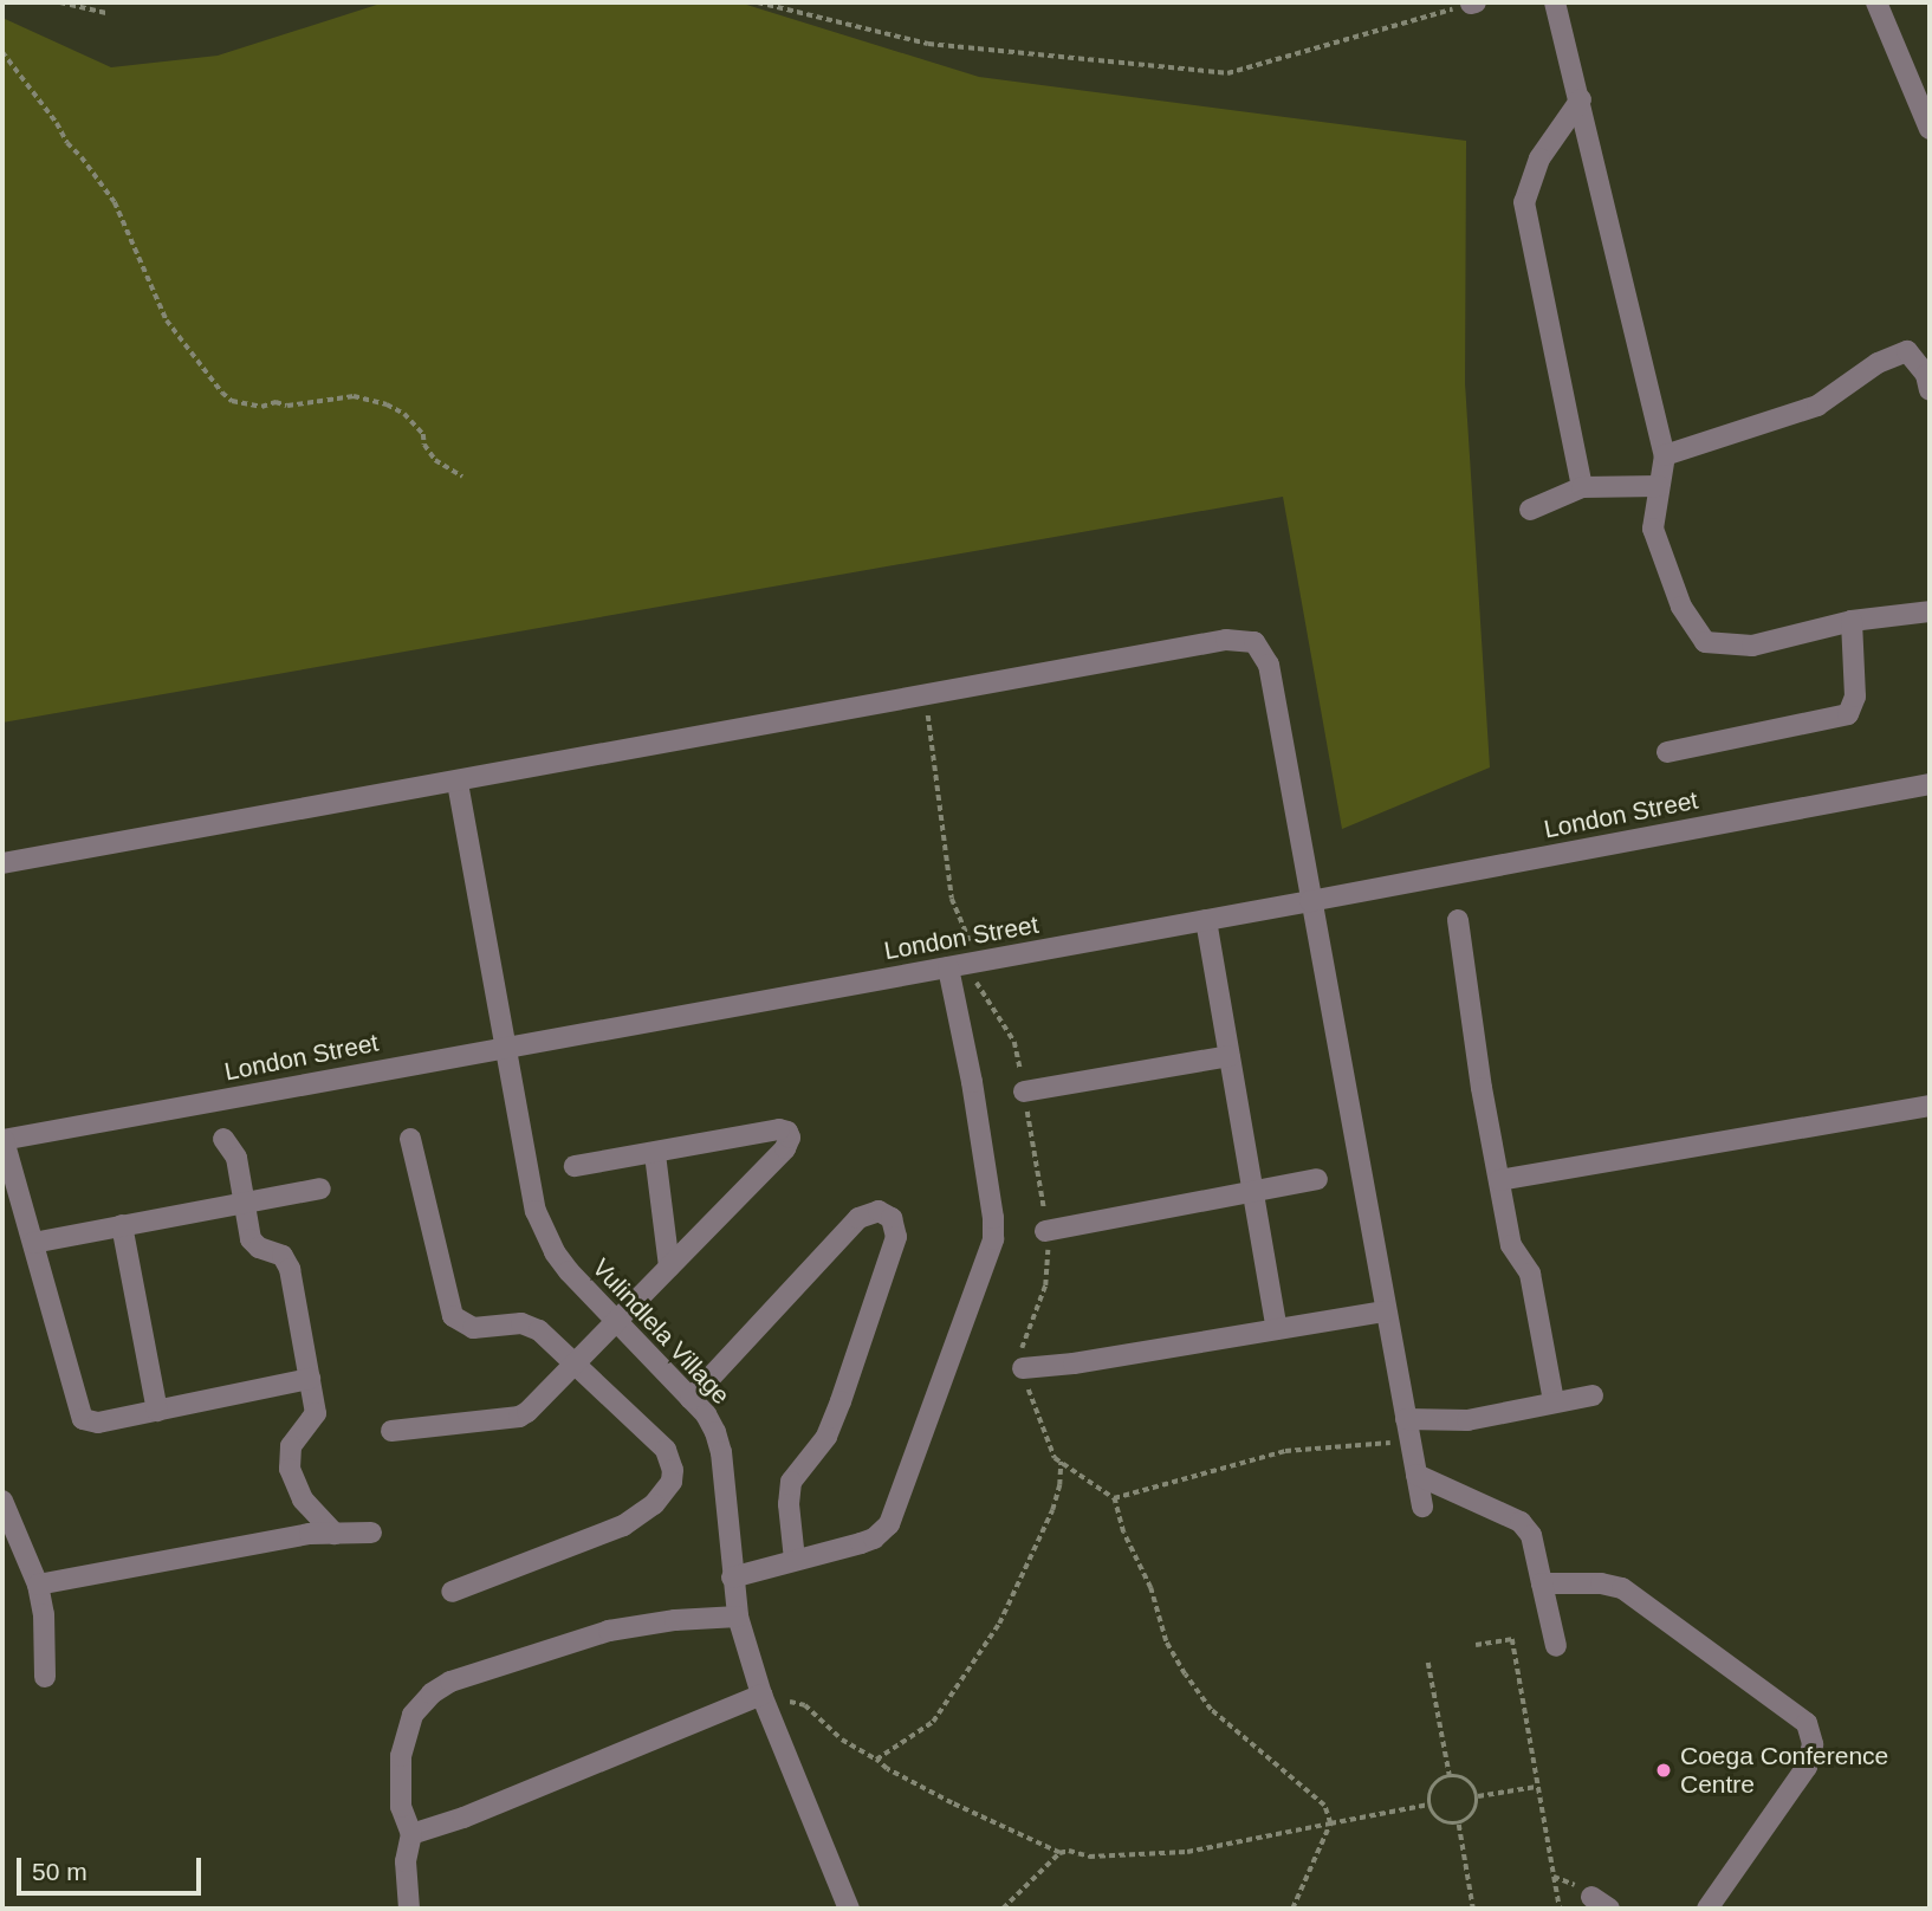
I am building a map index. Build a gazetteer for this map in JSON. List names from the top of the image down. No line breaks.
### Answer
{"streets":{"street":["London Street","Vulindlela Village"]},"crossings":[["London Street","Vulindlela Village"]],"places":["Coega Conference Centre"],"scale_bar":"50 m"}
